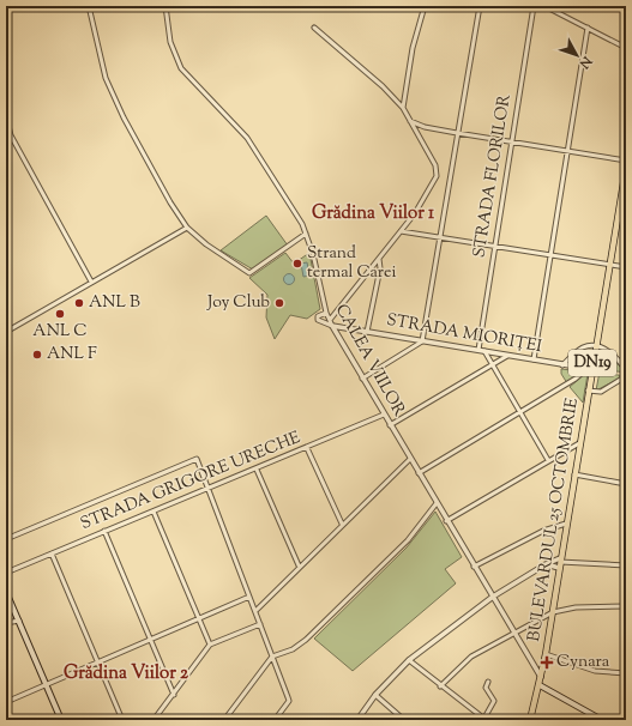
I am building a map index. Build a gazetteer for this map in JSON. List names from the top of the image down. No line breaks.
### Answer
{"streets":{"main road":["DN19","BULEVARDUL 25 OCTOMBRIE"],"street":["STRADA FLORILOR","STRADA MIORIȚEI","CALEA VIILOR","STRADA GRIGORE URECHE"]},"crossings":[["STRADA FLORILOR","STRADA MIORIȚEI"],["STRADA MIORIȚEI","CALEA VIILOR"],["STRADA MIORIȚEI","BULEVARDUL 25 OCTOMBRIE"],["CALEA VIILOR","DN19"],["CALEA VIILOR","STRADA GRIGORE URECHE"],["CALEA VIILOR","BULEVARDUL 25 OCTOMBRIE"],["DN19","BULEVARDUL 25 OCTOMBRIE"]],"districts":["Grădina Viilor 1","Grădina Viilor 2"],"places":{"other":["Strand termal Carei","ANL B","Joy Club","ANL C","ANL F"],"health":["Cynara"]},"north":"bottom right"}
